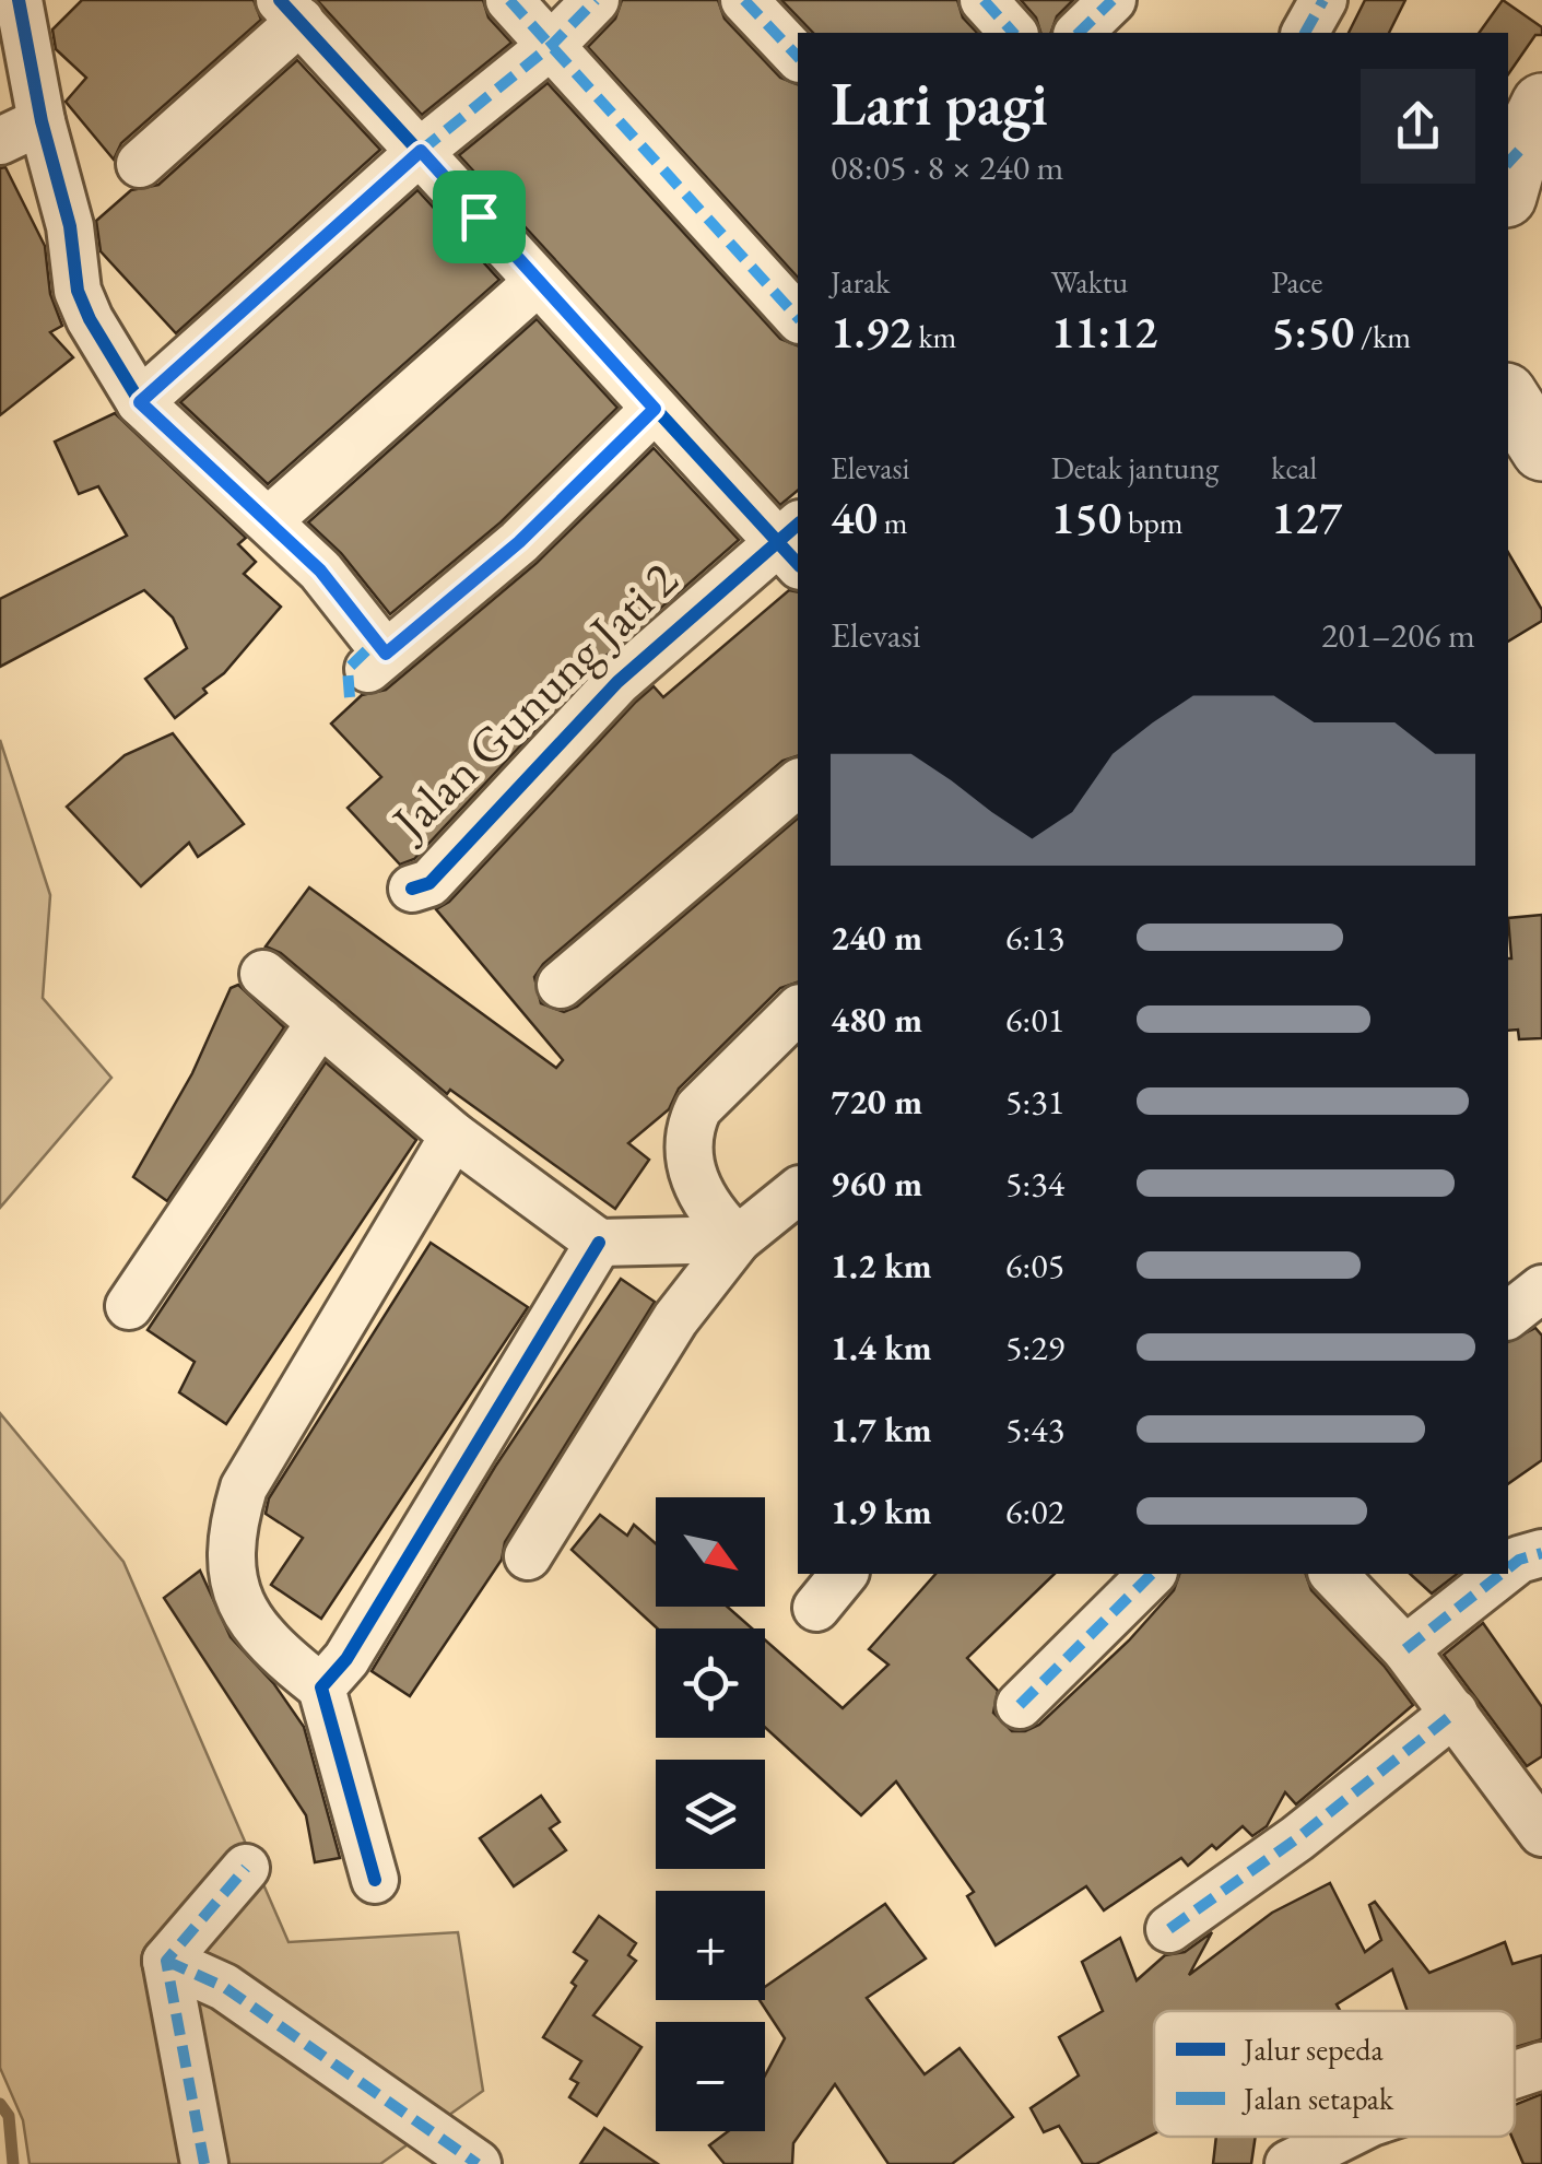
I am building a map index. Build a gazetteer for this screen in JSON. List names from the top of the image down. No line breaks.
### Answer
{"streets":{"street":["Jalan Gunung Jati 2"]},"legend":["Jalur sepeda","Jalan setapak"],"north":"bottom right","page":{"heading":["Lari pagi","08:05 · 8 × 240 m"],"stats":[["Jarak","1.92 km"],["Waktu","11:12"],["Pace","5:50 /km"],["Elevasi","40 m"],["Detak jantung","150 bpm"],["kcal","127"]],"chart":["Elevasi","201–206 m"],"list":[{"name":"240 m","note":"6:13"},{"name":"480 m","note":"6:01"},{"name":"720 m","note":"5:31"},{"name":"960 m","note":"5:34"},{"name":"1.2 km","note":"6:05"},{"name":"1.4 km","note":"5:29"},{"name":"1.7 km","note":"5:43"},{"name":"1.9 km","note":"6:02"}],"map_buttons":["+","−"]}}
